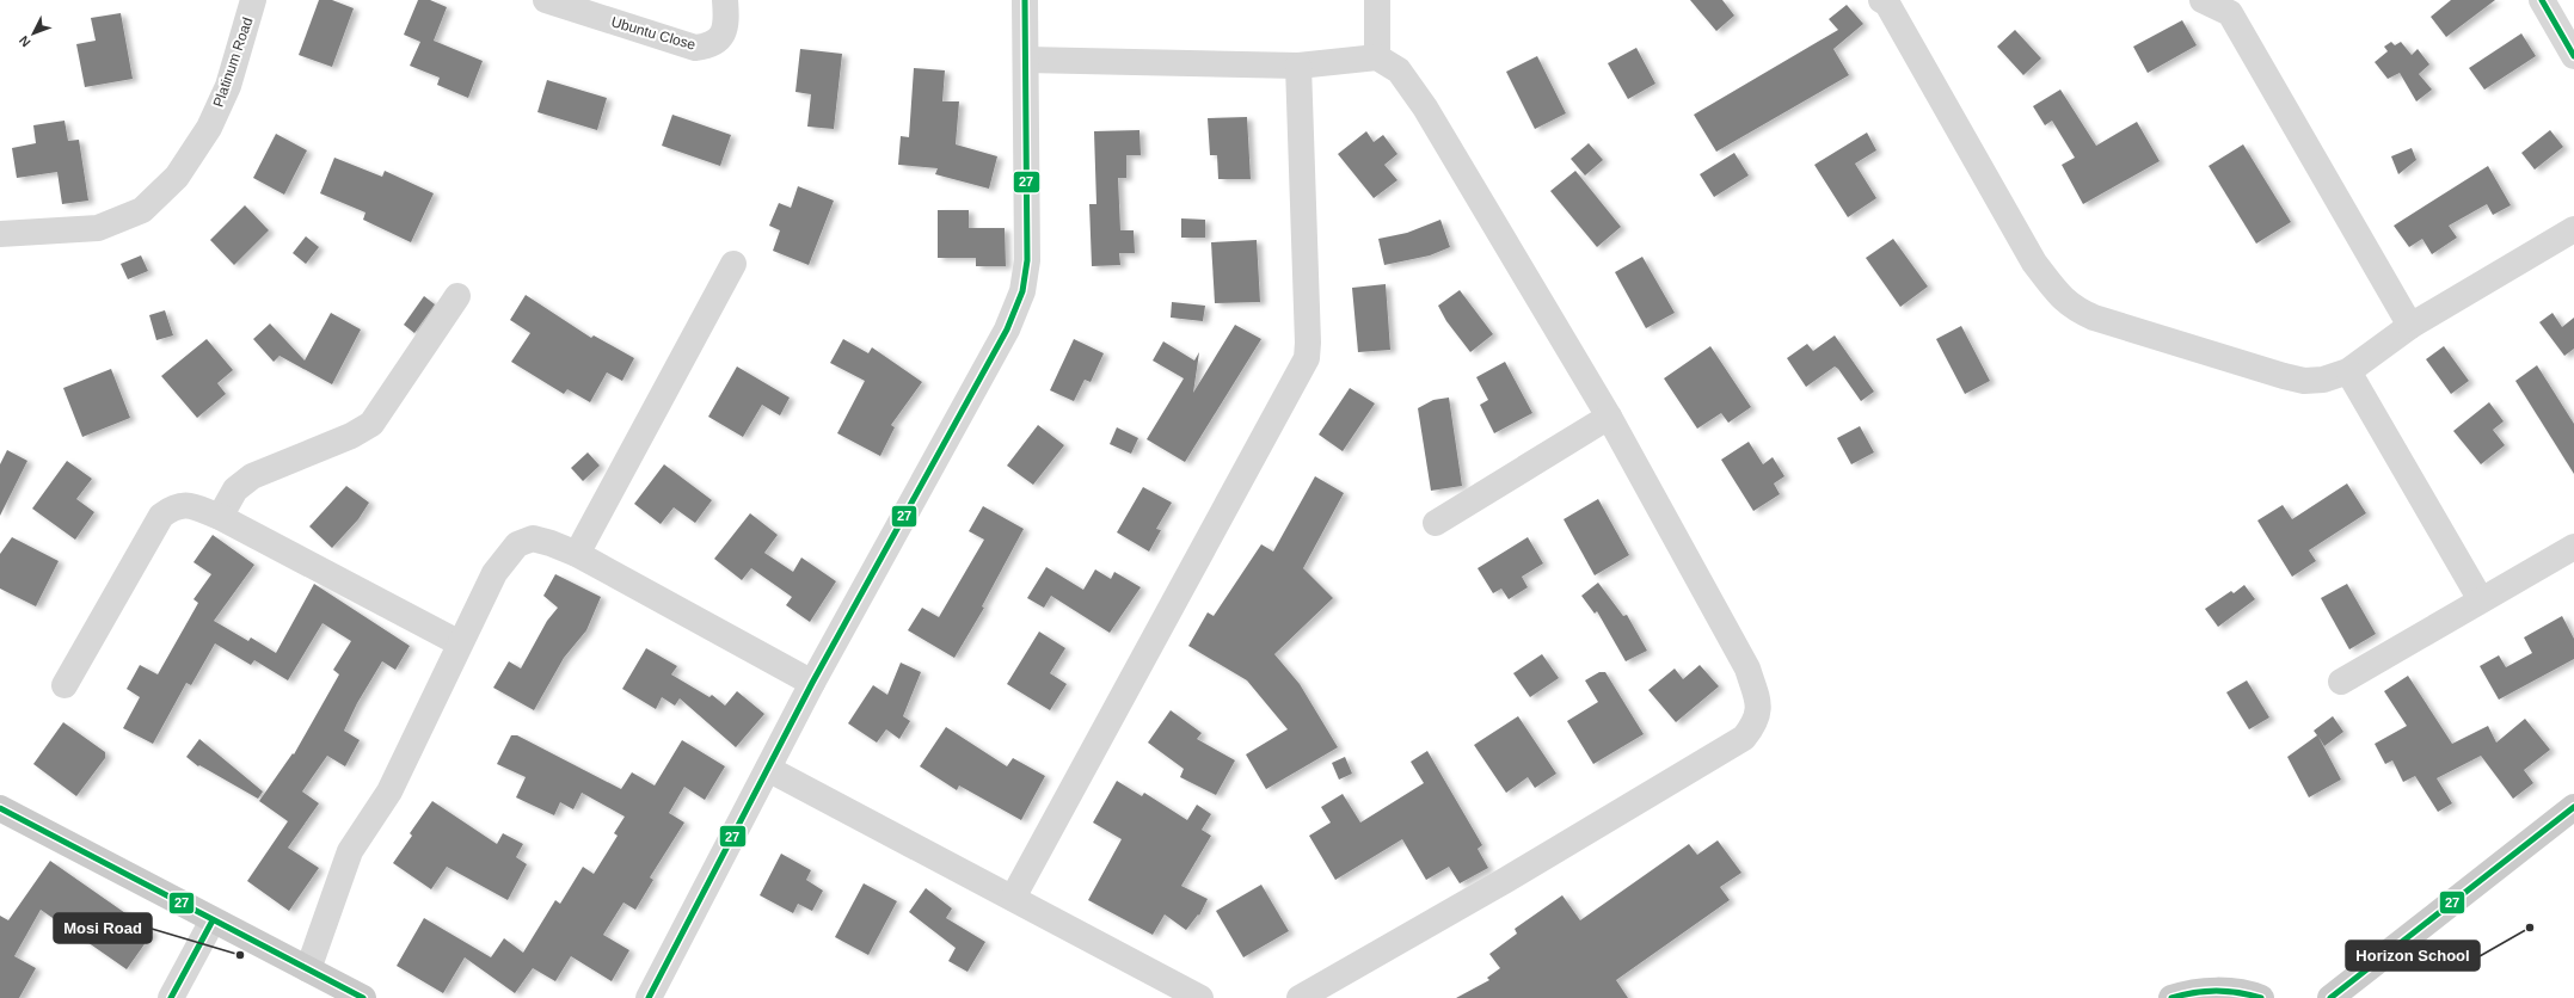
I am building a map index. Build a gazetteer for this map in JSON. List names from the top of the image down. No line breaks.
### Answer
{"streets":{"street":["Ubuntu Close","Platinum Road"]},"places":["Horizon School","Mosi Road"],"lines":["transit line 27"],"north":"bottom left"}
